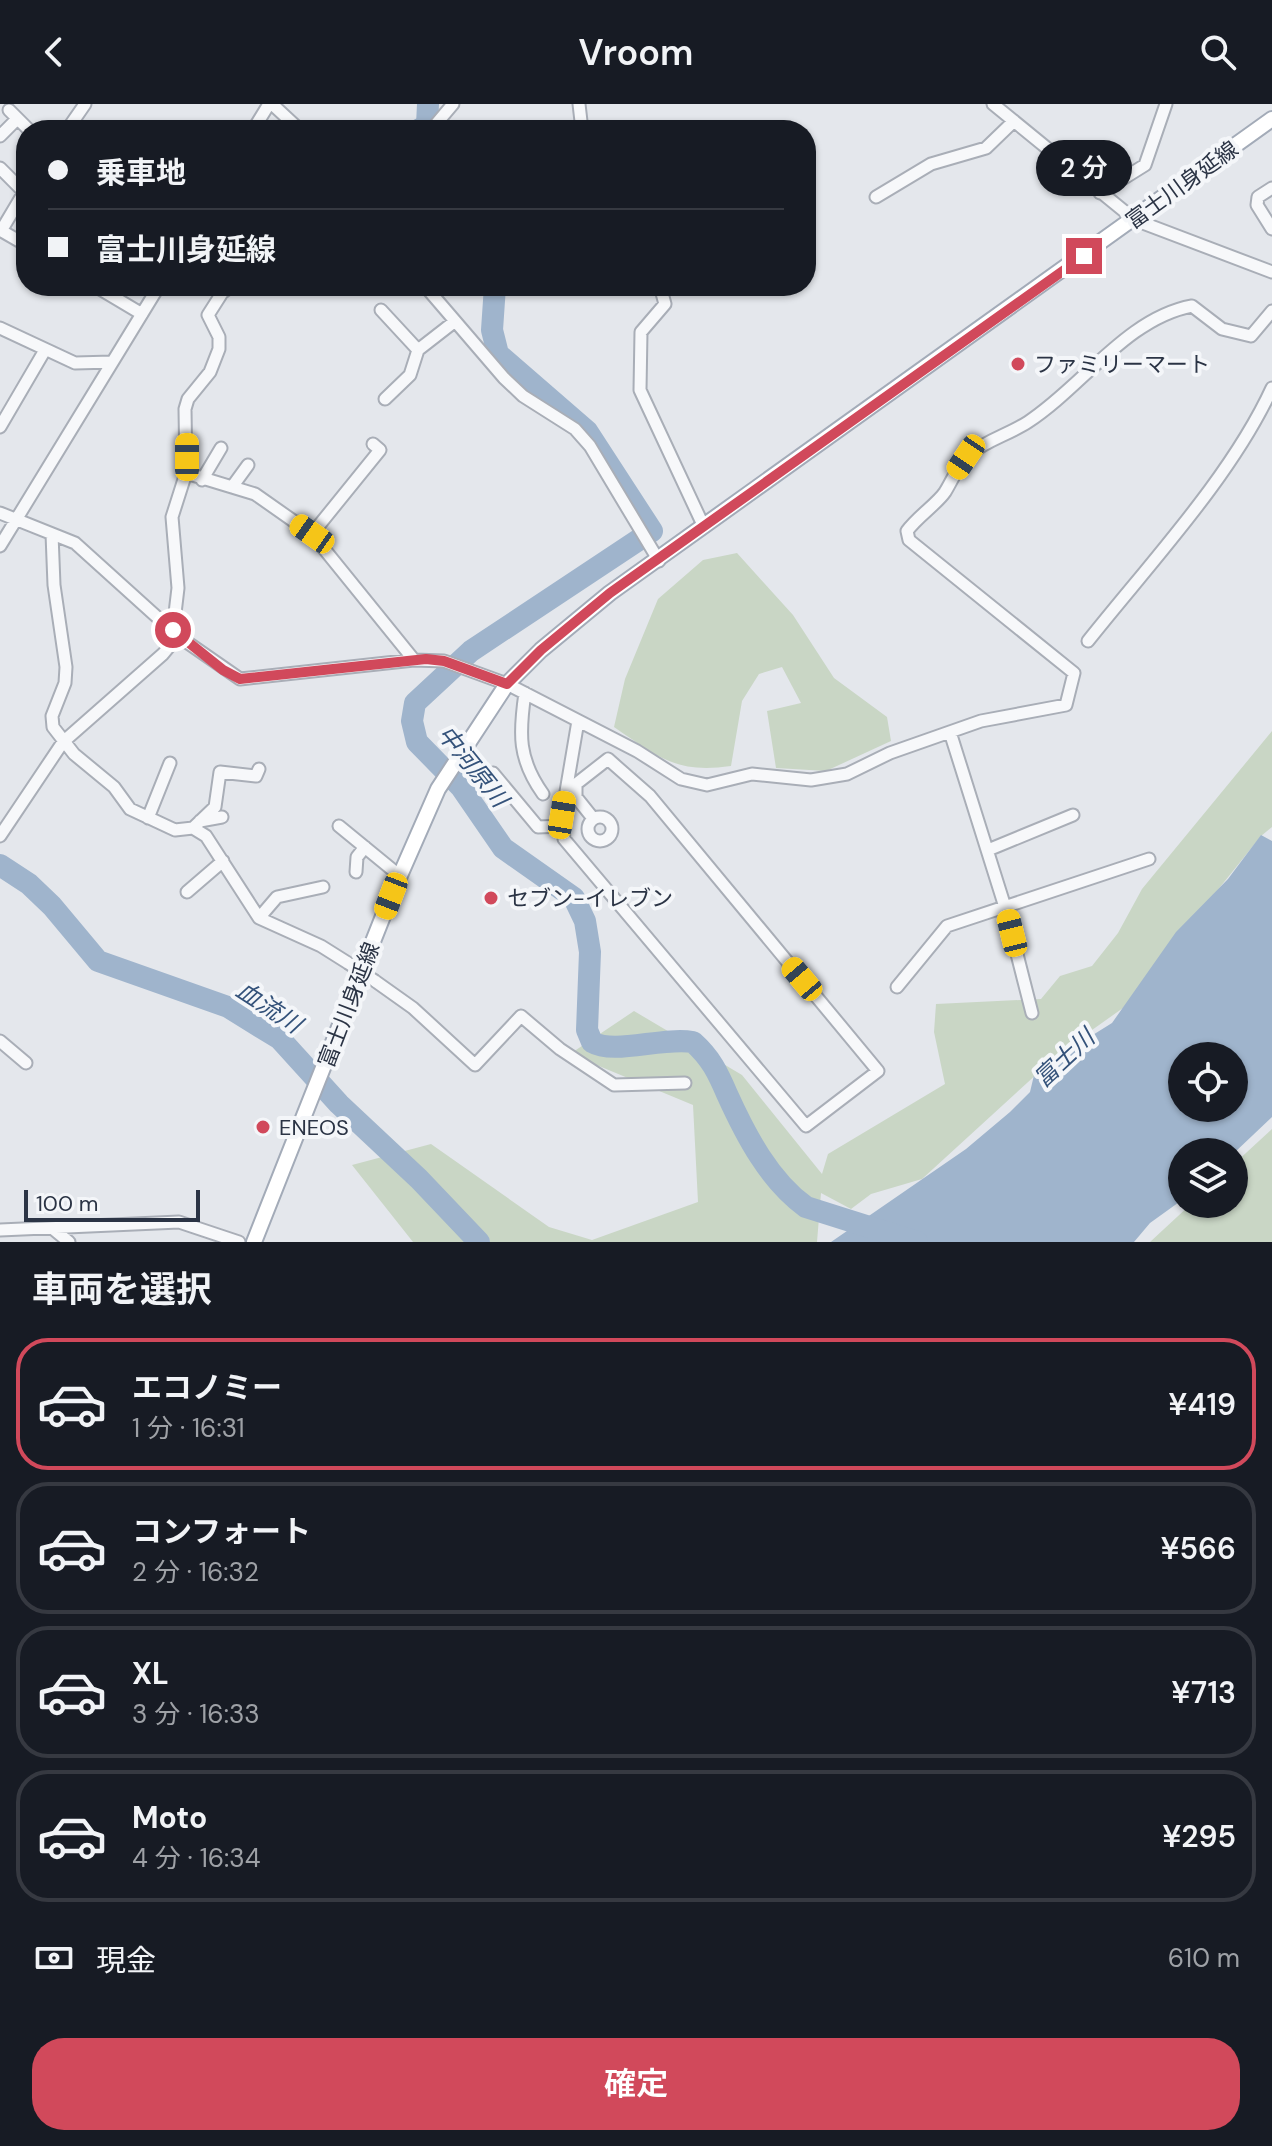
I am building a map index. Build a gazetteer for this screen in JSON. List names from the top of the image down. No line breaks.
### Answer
{"streets":{"main road":["富士川身延線"]},"water":["中河原川","血流川","富士川"],"places":["ファミリーマート","セブン-イレブン","ENEOS"],"scale_bar":"100 m","page":{"header":"Vroom","banner":["乗車地","富士川身延線"],"bubble":"2 分","scale":"100 m","heading":"車両を選択","list":[{"name":"エコノミー","note":"1 分 · 16:31","value":"¥419"},{"name":"コンフォート","note":"2 分 · 16:32","value":"¥566"},{"name":"XL","note":"3 分 · 16:33","value":"¥713"},{"name":"Moto","note":"4 分 · 16:34","value":"¥295"}],"pay":["現金","610 m"],"buttons":"確定"}}
